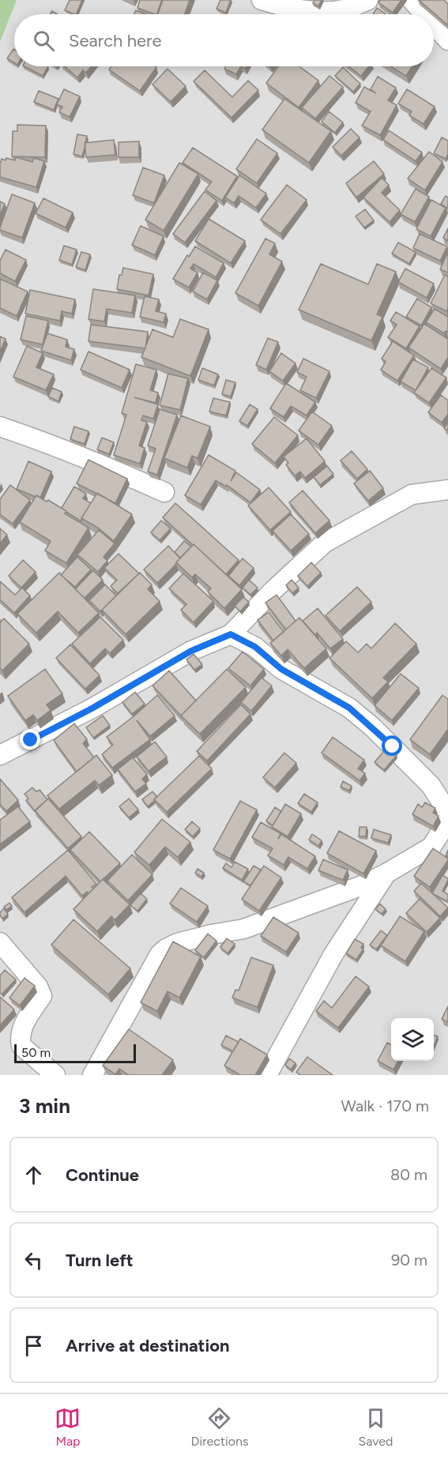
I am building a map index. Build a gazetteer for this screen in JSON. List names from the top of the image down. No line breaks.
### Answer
{"scale_bar":"50 m","page":{"search":"Search here","scale":"50 m","heading":["3 min","Walk · 170 m"],"list":[["Continue","80 m"],["Turn left","90 m"],"Arrive at destination"],"nav":["Map","Directions","Saved"]}}
